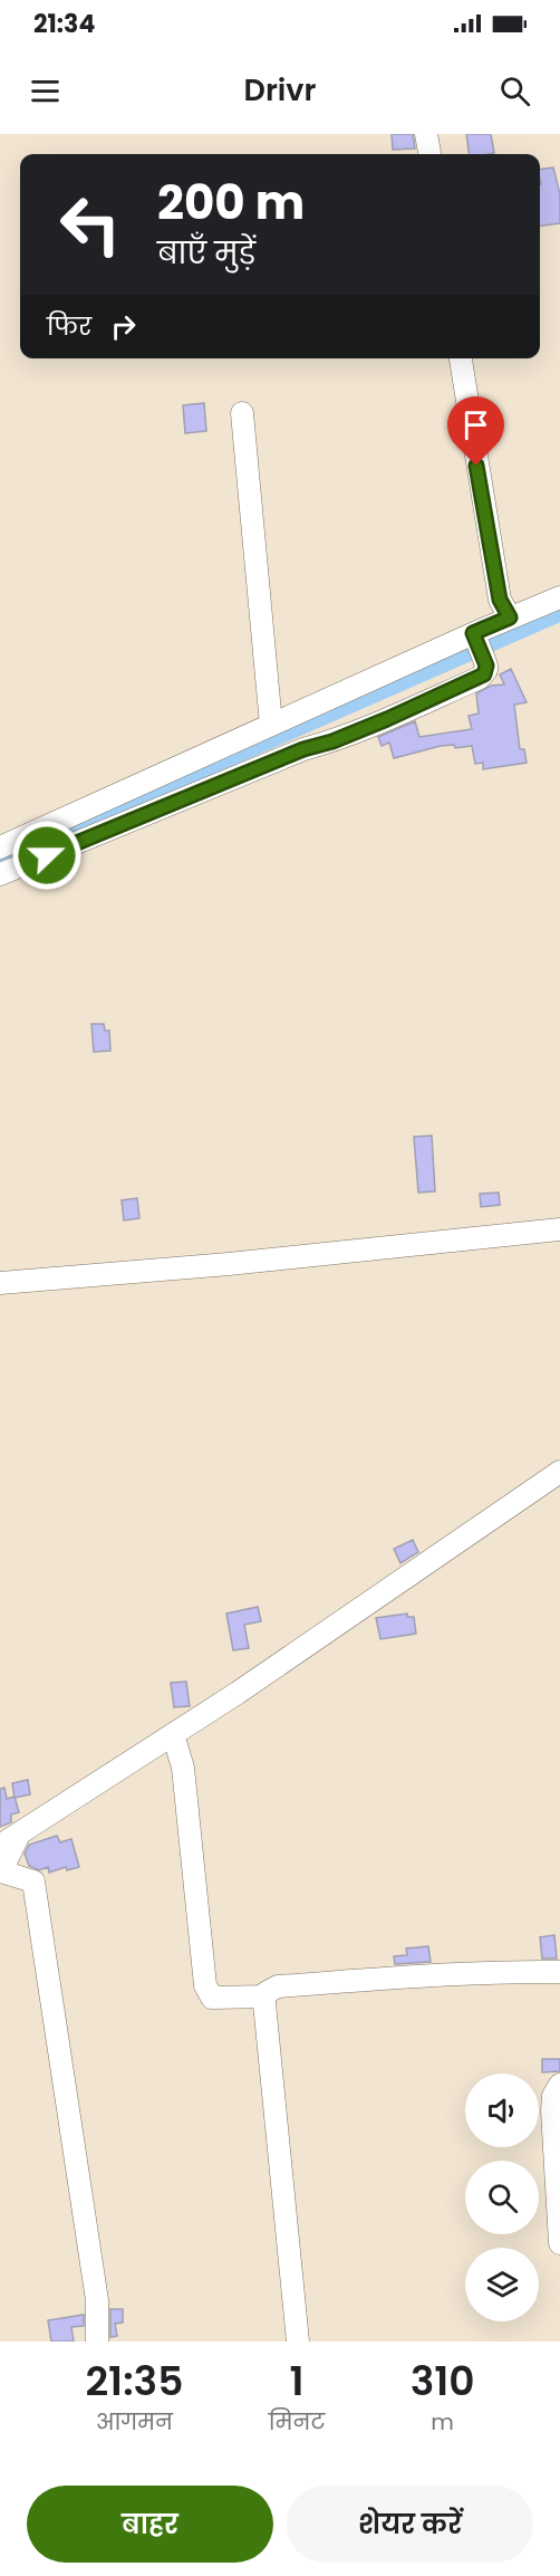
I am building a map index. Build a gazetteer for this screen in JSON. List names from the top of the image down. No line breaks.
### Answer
{"page":{"status":"21:34","header":"Drivr","turn":["200 m","बाएँ मुड़ें"],"then":"फिर","eta":["21:35","आगमन","1","मिनट","310","m"],"buttons":["बाहर","शेयर करें"]}}
